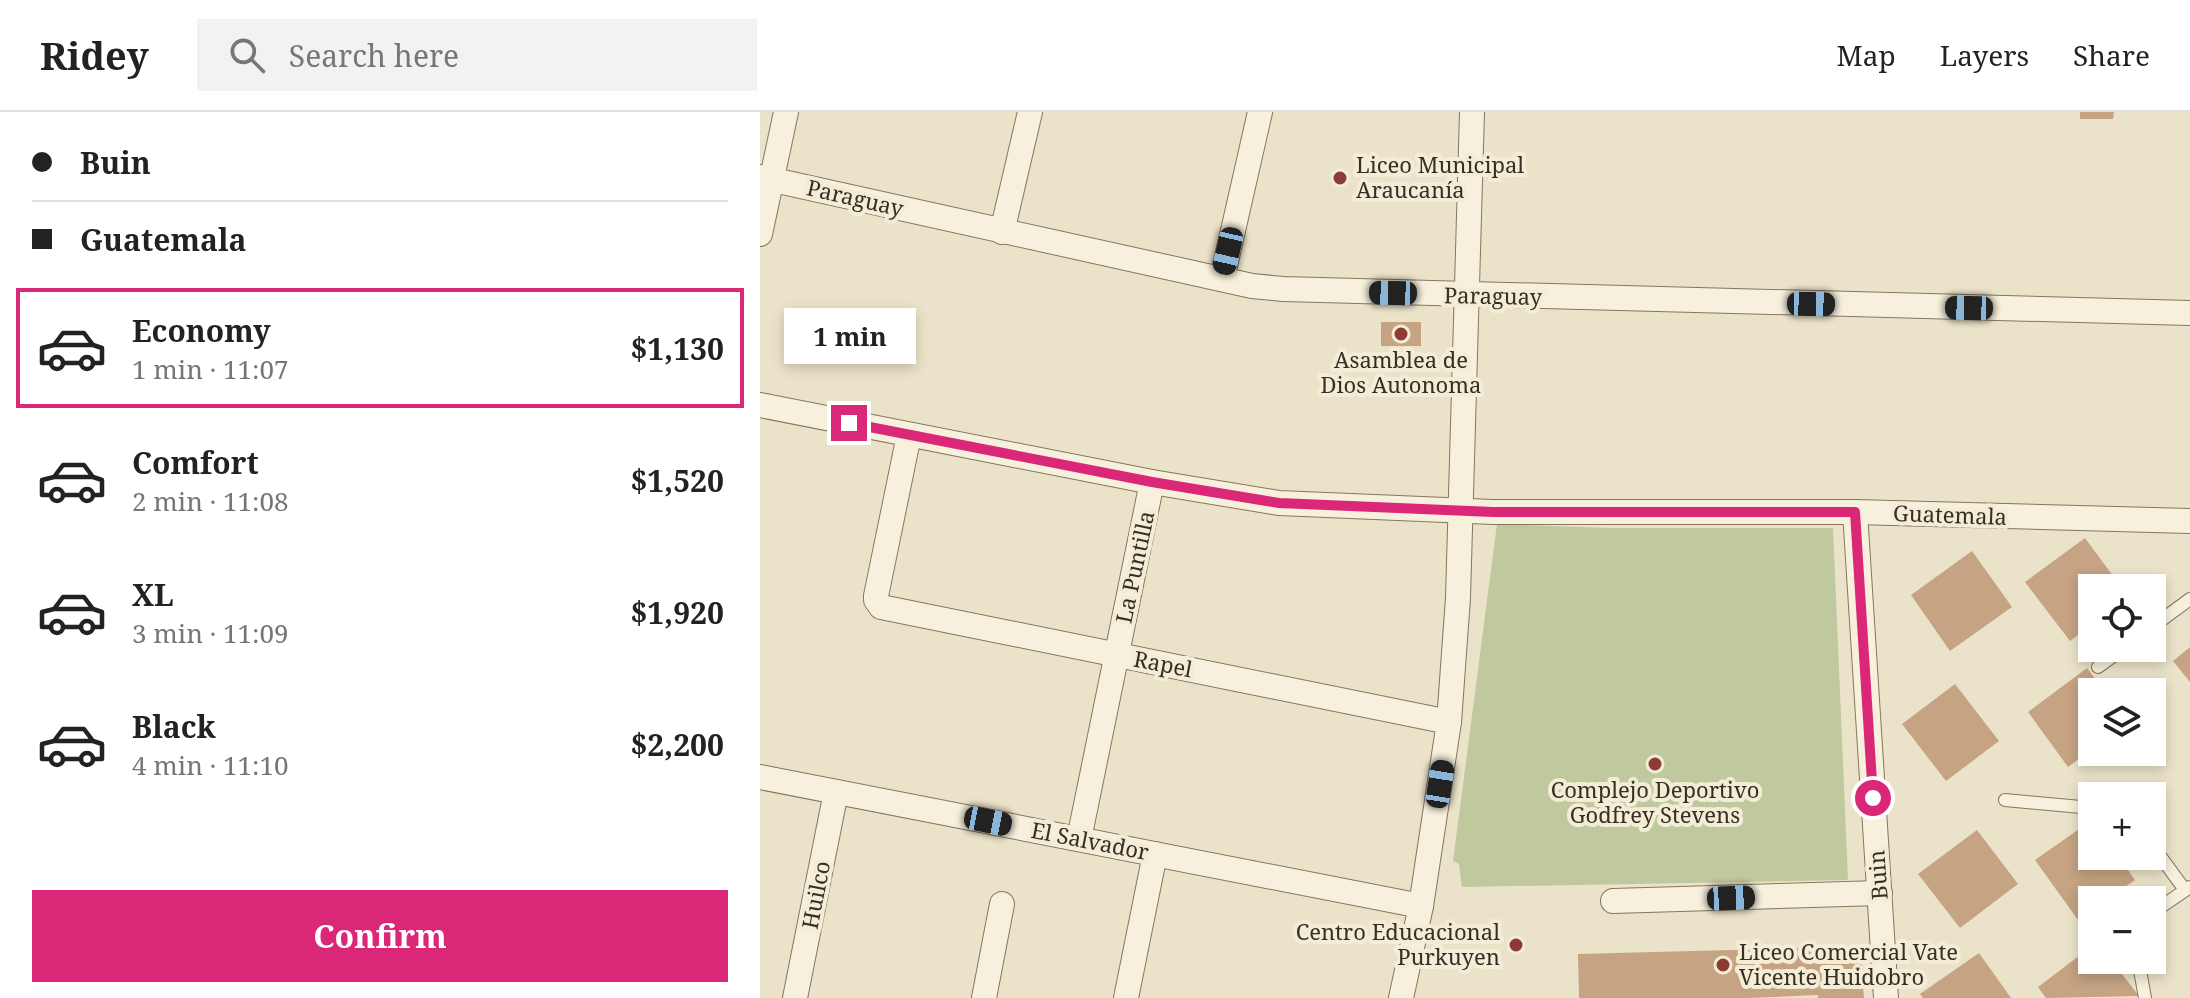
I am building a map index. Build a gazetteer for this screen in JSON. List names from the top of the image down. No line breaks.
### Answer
{"streets":{"street":["Paraguay","Guatemala","La Puntilla","Rapel","El Salvador","Buin","Huilco"]},"crossings":[["Guatemala","La Puntilla"],["Guatemala","Rapel"],["Guatemala","Buin"],["La Puntilla","Rapel"],["La Puntilla","El Salvador"],["El Salvador","Huilco"]],"places":["Liceo Municipal Araucanía","Asamblea de Dios Autonoma","Complejo Deportivo Godfrey Stevens","Centro Educacional Purkuyen","Liceo Comercial Vate Vicente Huidobro"],"page":{"header":"Ridey","search":"Search here","nav":["Map","Layers","Share"],"banner":["Buin","Guatemala"],"list":[{"name":"Economy","note":"1 min · 11:07","value":"$1,130"},{"name":"Comfort","note":"2 min · 11:08","value":"$1,520"},{"name":"XL","note":"3 min · 11:09","value":"$1,920"},{"name":"Black","note":"4 min · 11:10","value":"$2,200"}],"bubble":"1 min","map_buttons":["+","−"],"buttons":"Confirm"}}
